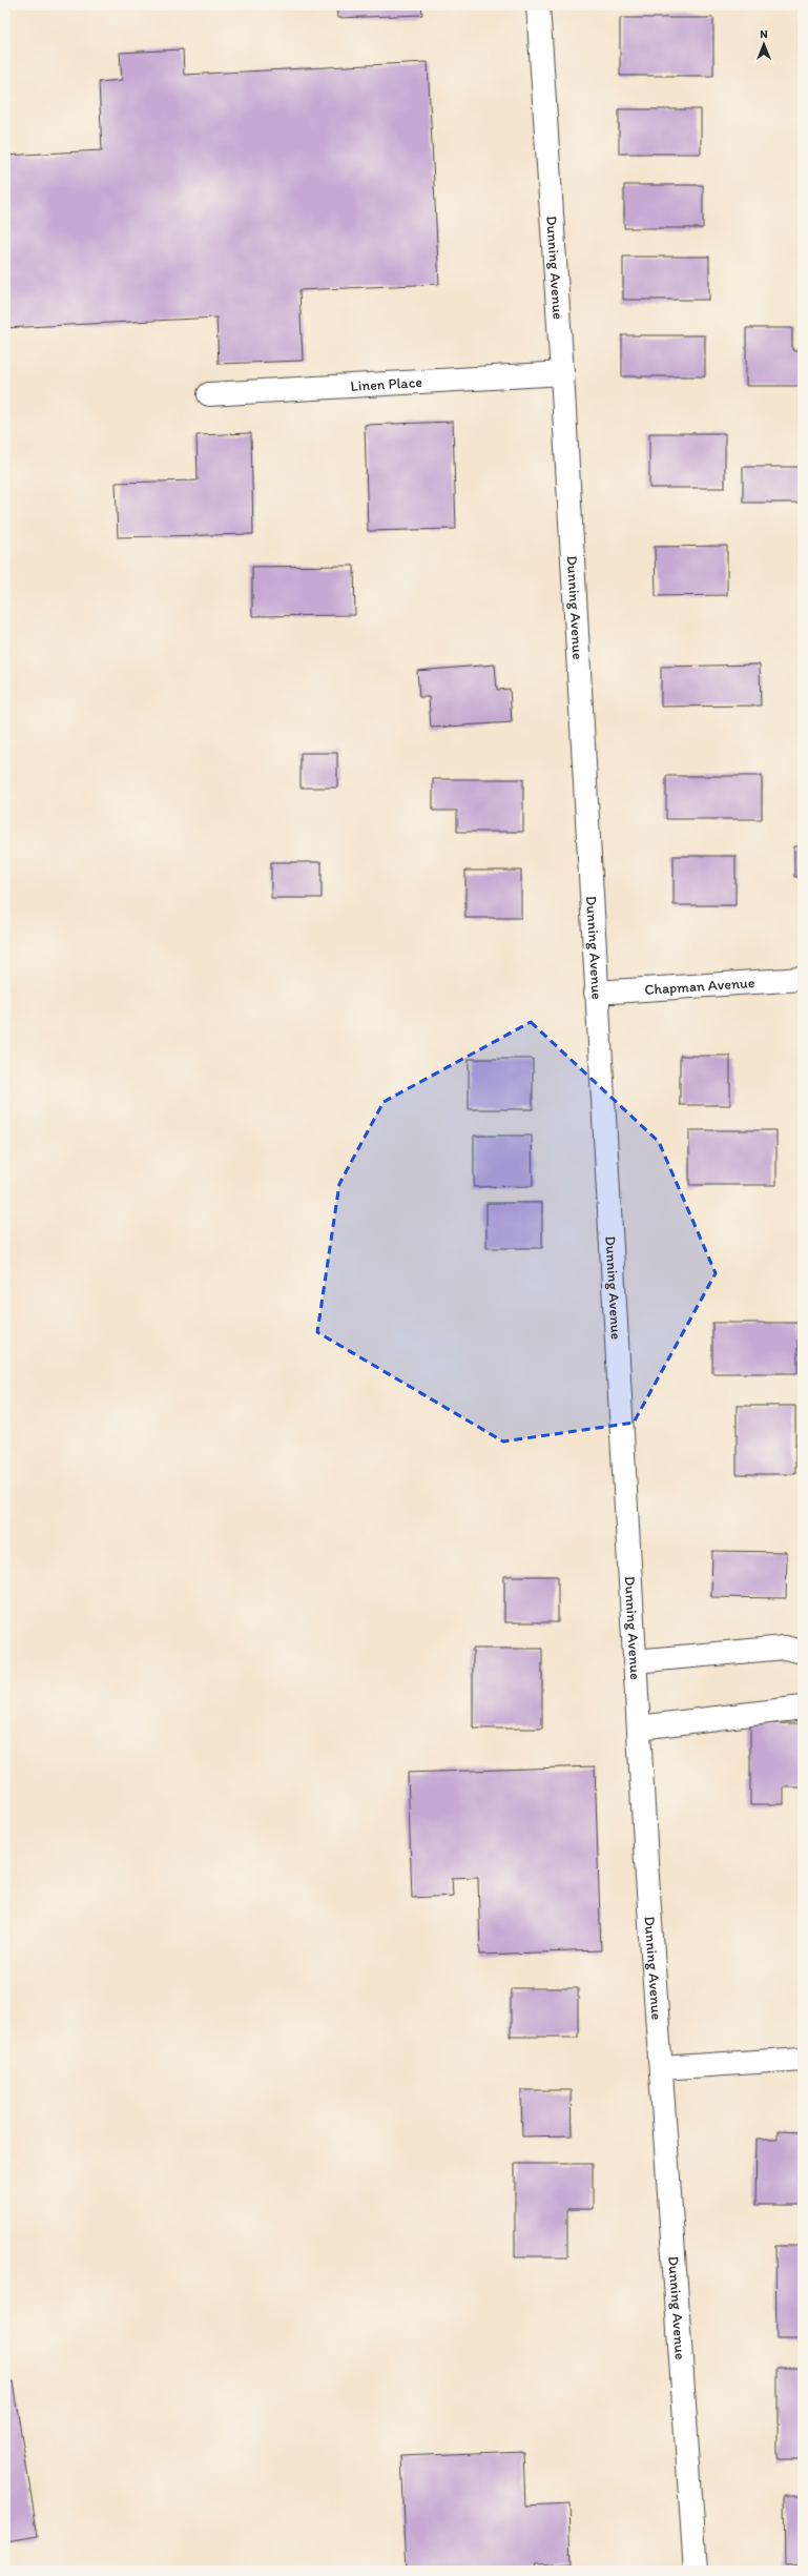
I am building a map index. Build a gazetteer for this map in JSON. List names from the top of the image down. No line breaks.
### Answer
{"streets":{"street":["Dunning Avenue","Linen Place","Chapman Avenue"]},"crossings":[["Dunning Avenue","Linen Place"],["Dunning Avenue","Chapman Avenue"]],"north":"top"}
